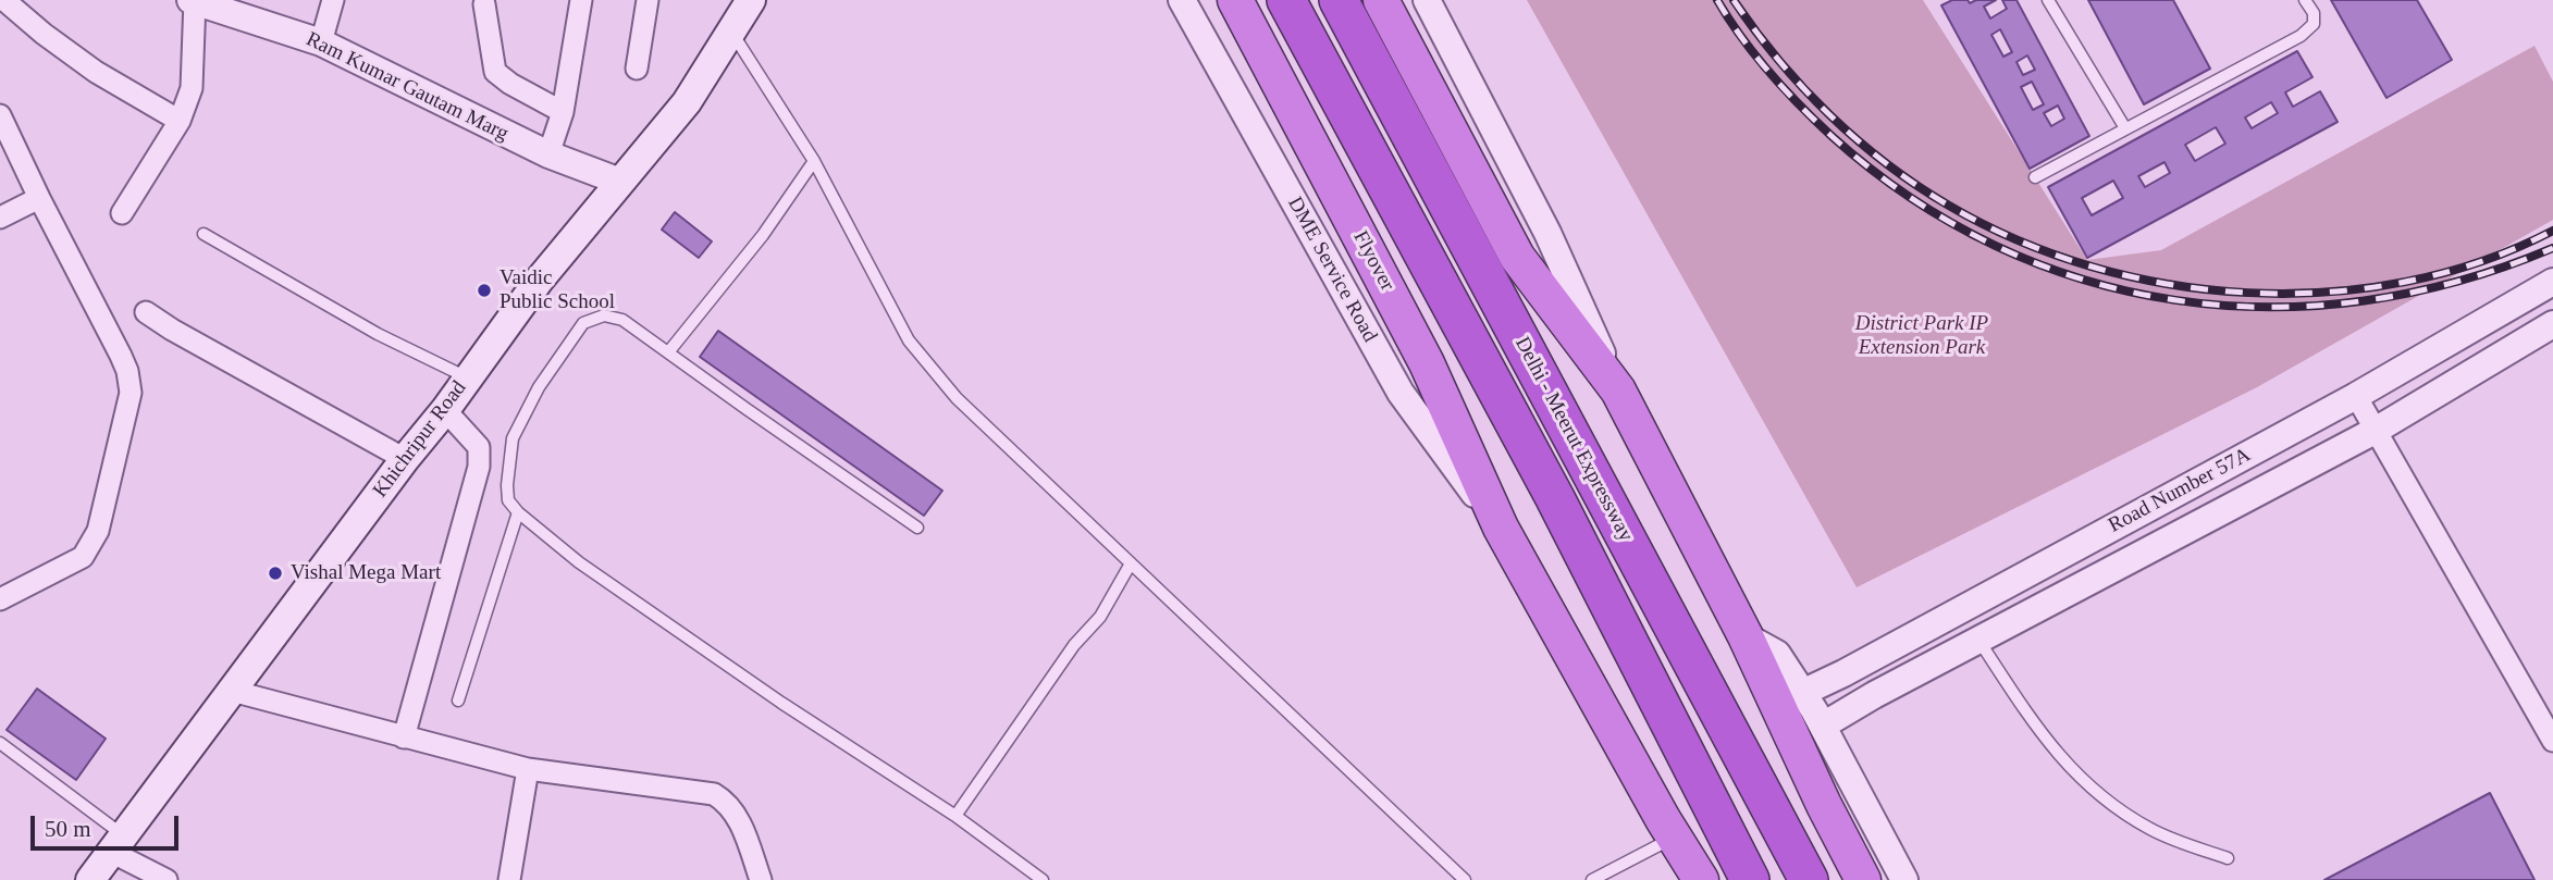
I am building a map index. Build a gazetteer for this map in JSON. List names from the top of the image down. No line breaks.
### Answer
{"streets":{"highway":["Flyover","Delhi - Meerut Expressway"],"main road":["Khichripur Road"],"street":["Ram Kumar Gautam Marg","DME Service Road","Road Number 57A"]},"crossings":[["Ram Kumar Gautam Marg","Khichripur Road"],["Flyover","DME Service Road"]],"parks":["District Park IP Extension Park"],"places":["Vaidic Public School","Vishal Mega Mart"],"scale_bar":"50 m"}
